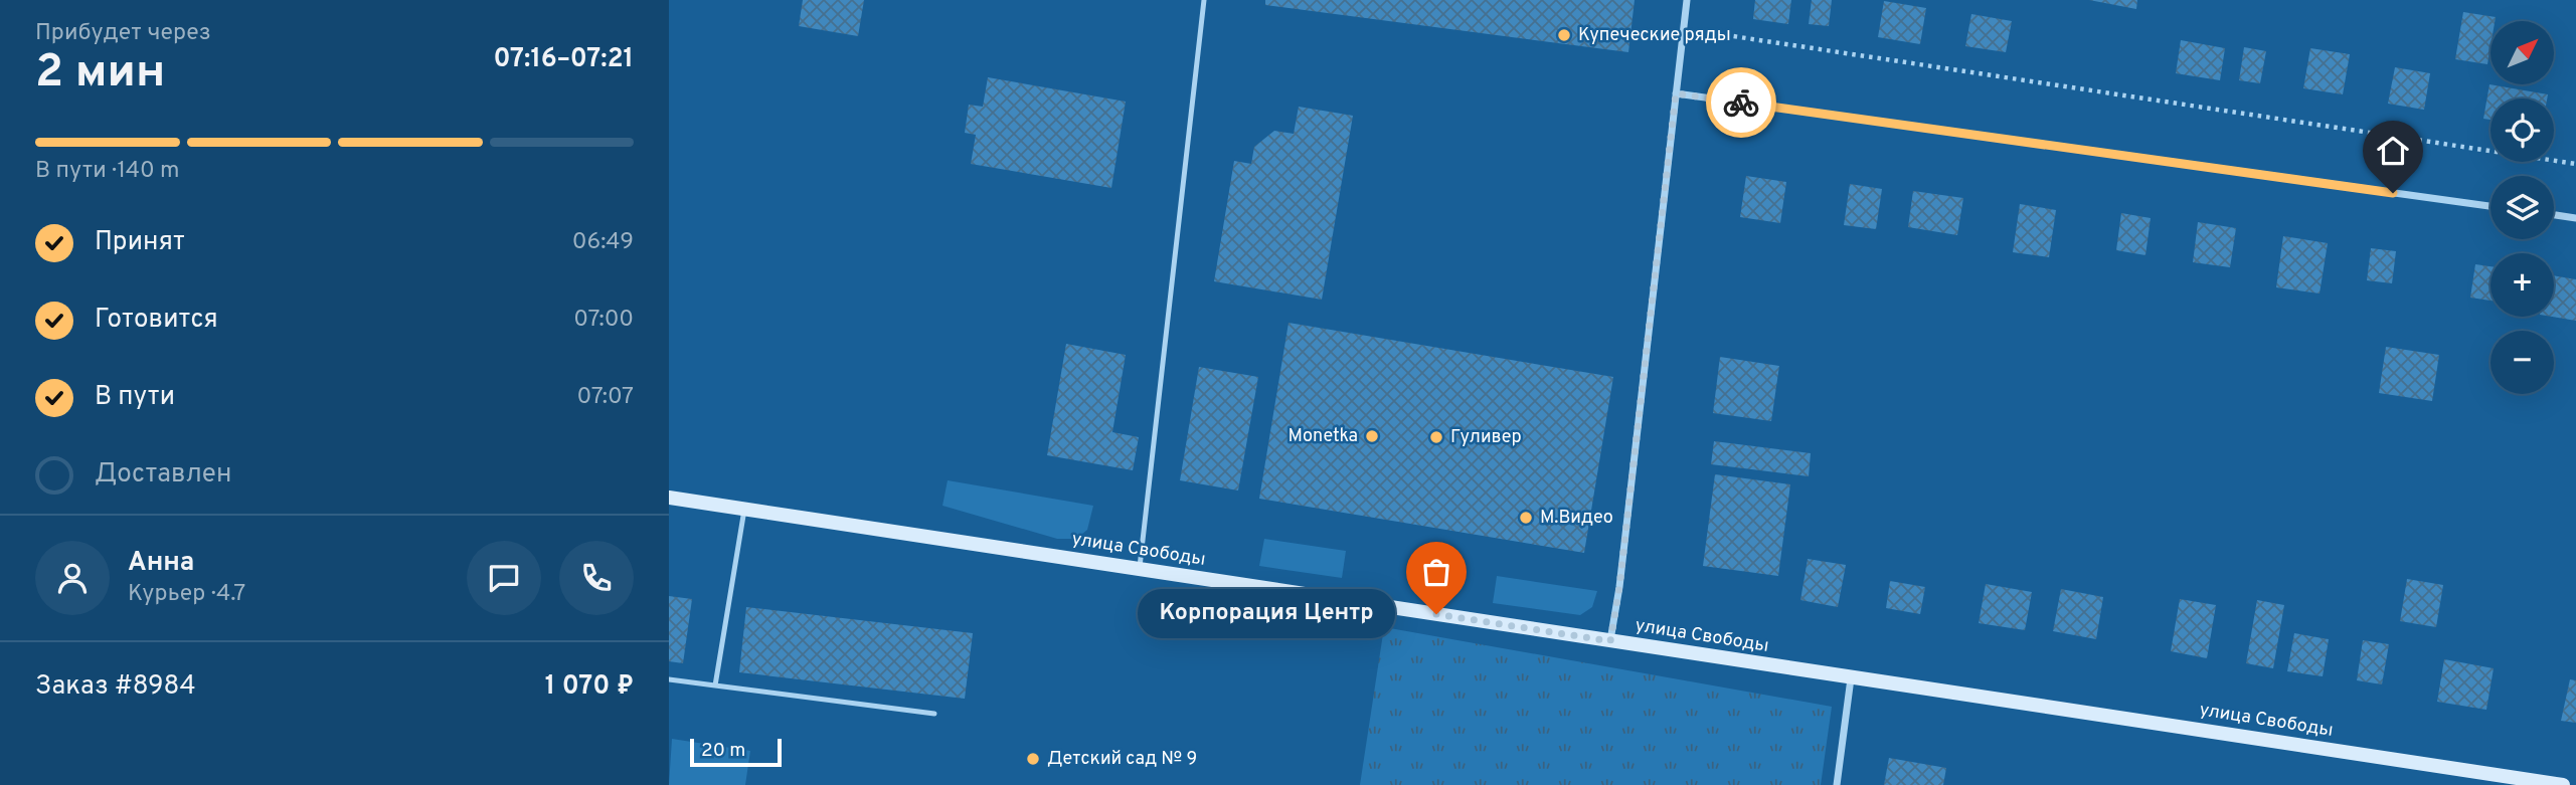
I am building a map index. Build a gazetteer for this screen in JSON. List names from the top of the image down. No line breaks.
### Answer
{"streets":{"street":["улица Свободы"]},"places":["Купеческие ряды","Monetka","Гуливер","М.Видео","Корпорация Центр","Детский сад № 9"],"scale_bar":"20 m","north":"top right","page":{"heading":["2 мин","Прибудет через","07:16–07:21"],"panel":["Анна","Курьер · 4.7","Заказ #8984","1 070 ₽"],"map_buttons":["+","−"],"bar":"В пути · 140 m","list":[["Принят","06:49"],["Готовится","07:00"],["В пути","07:07"],"Доставлен"],"bubble":"Корпорация Центр","scale":"20 m"}}
